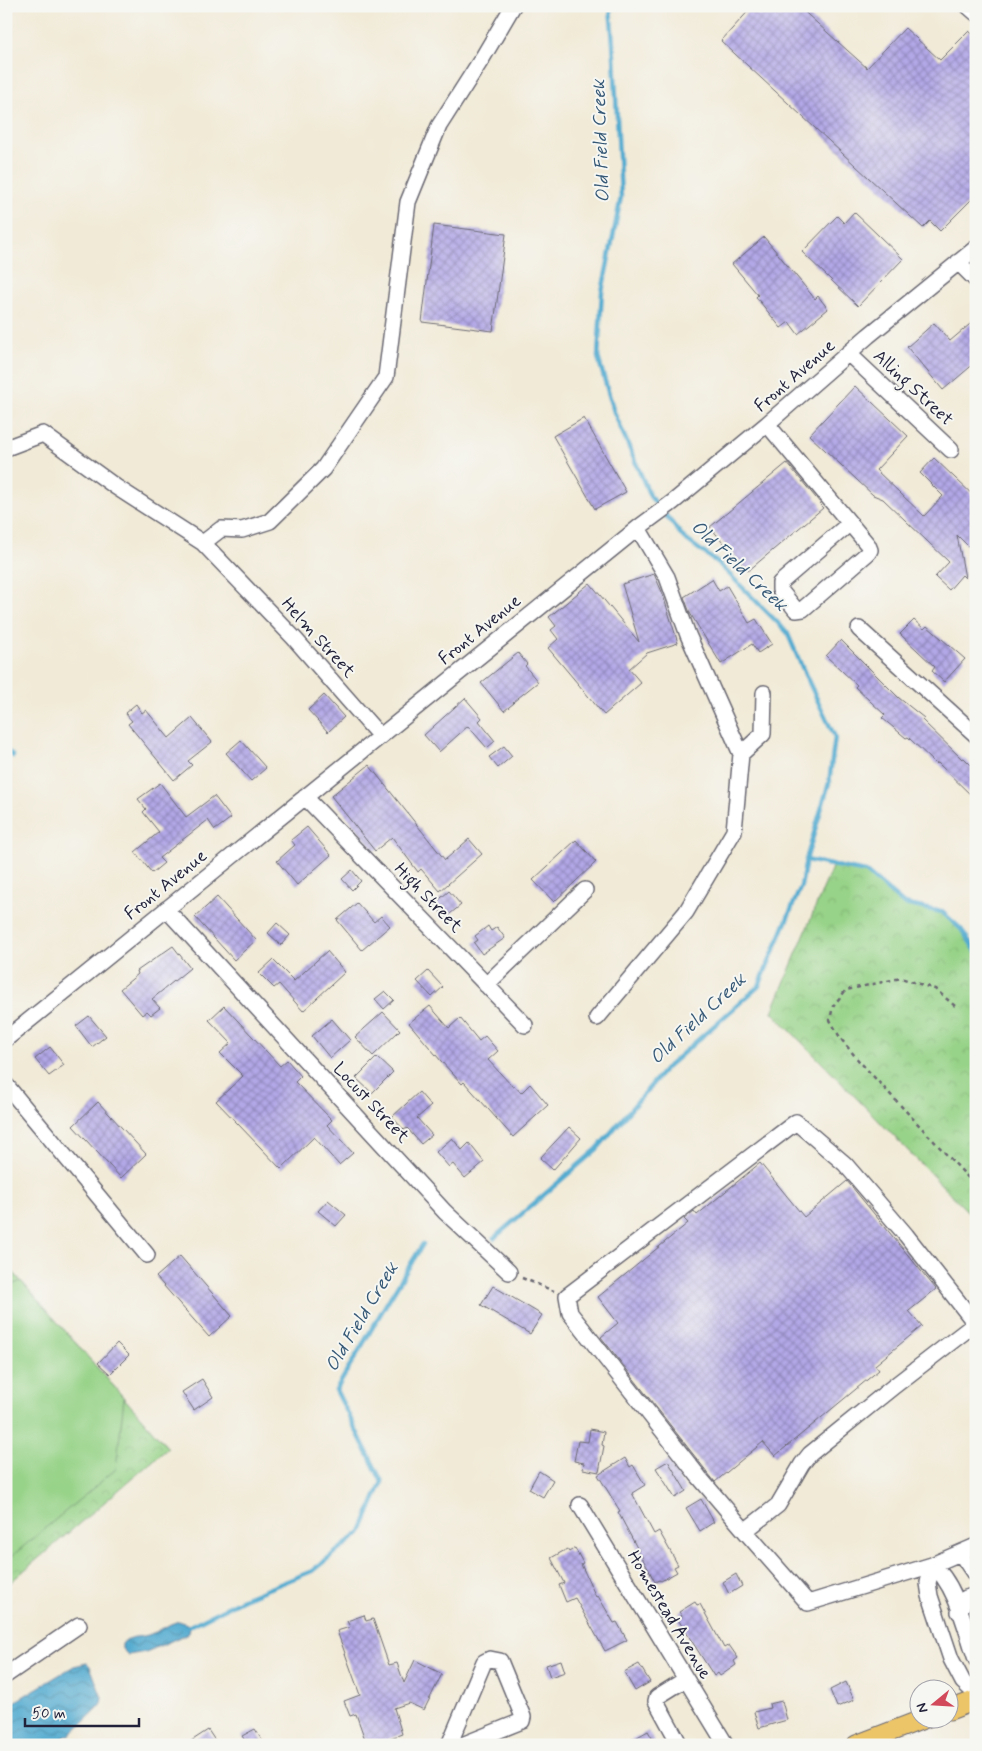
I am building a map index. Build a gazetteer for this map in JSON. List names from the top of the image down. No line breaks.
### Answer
{"streets":{"street":["Front Avenue","Alling Street","Helm Street","High Street","Locust Street","Homestead Avenue"]},"crossings":[["Front Avenue","Alling Street"],["Front Avenue","Helm Street"],["Front Avenue","High Street"],["Front Avenue","Locust Street"]],"water":["Old Field Creek"],"scale_bar":"50 m","north":"left"}
